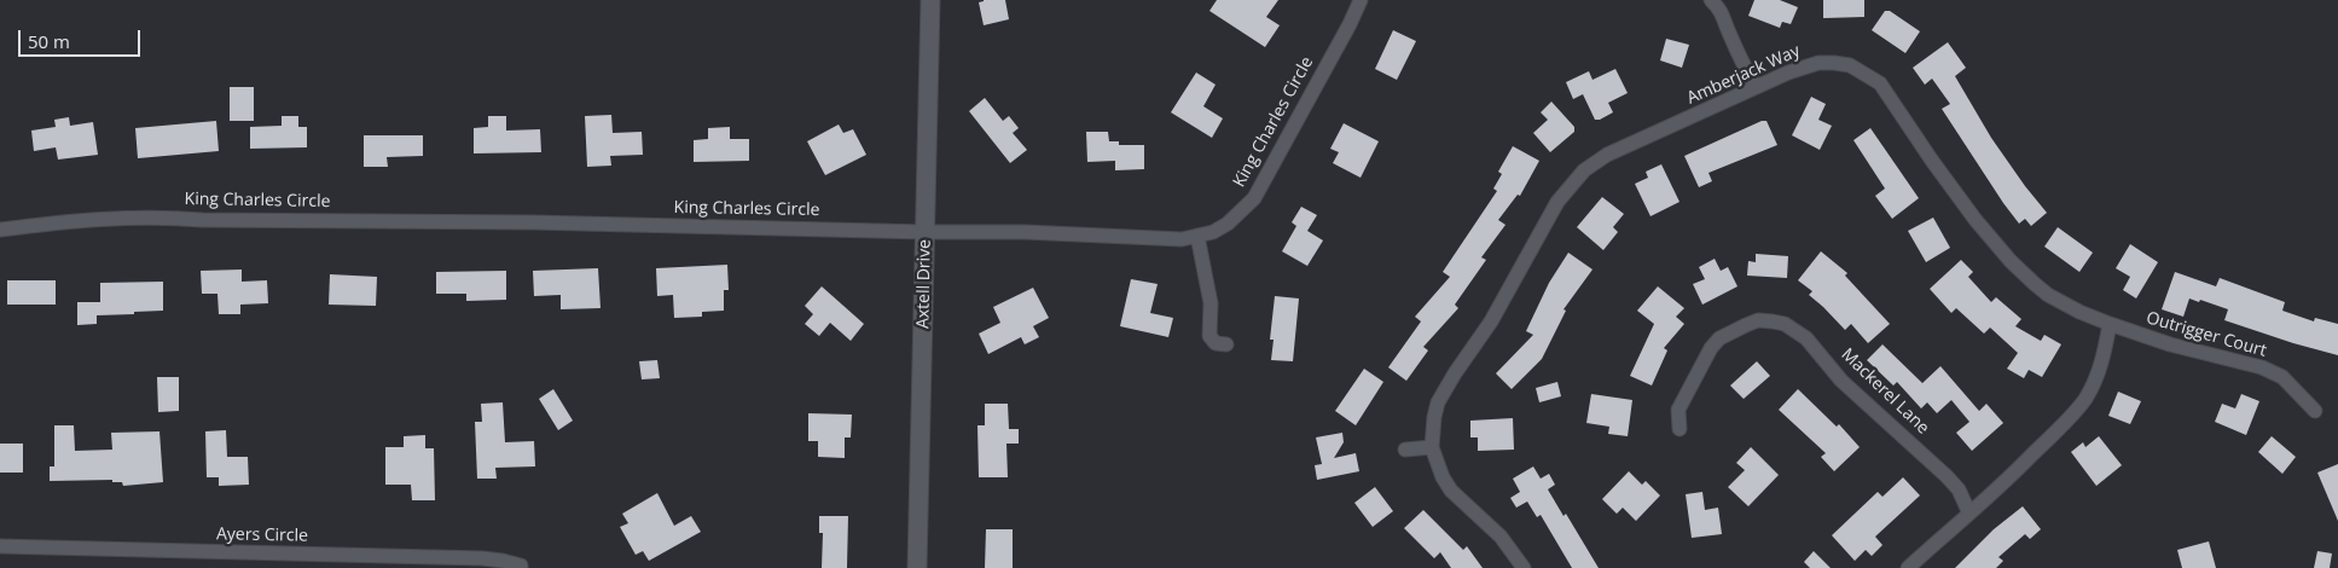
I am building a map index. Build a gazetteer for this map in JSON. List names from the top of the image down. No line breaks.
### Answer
{"streets":{"street":["Amberjack Way","King Charles Circle","Axtell Drive","Outrigger Court","Mackerel Lane","Ayers Circle"]},"crossings":[["Amberjack Way","Outrigger Court"],["King Charles Circle","Axtell Drive"]],"scale_bar":"50 m"}
